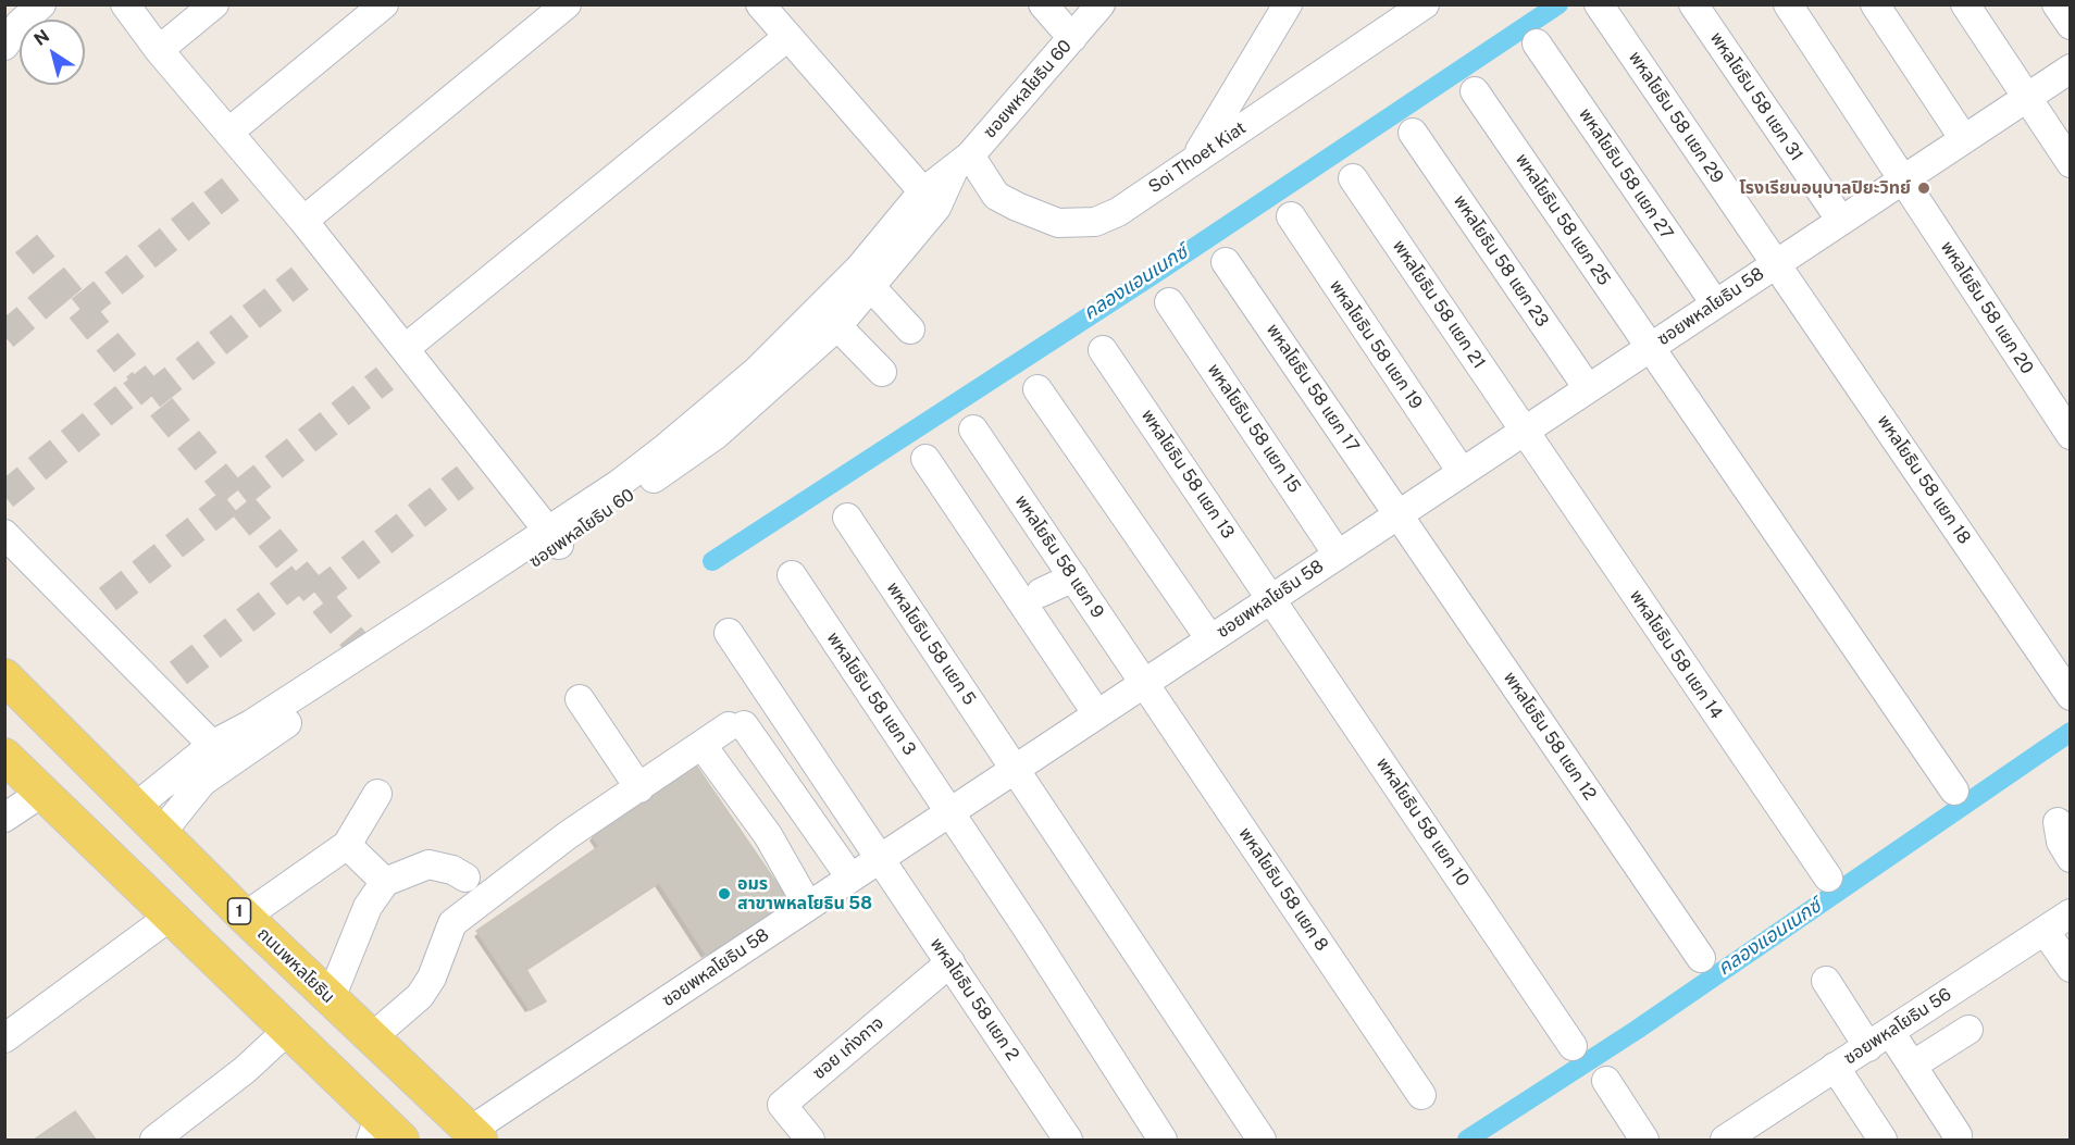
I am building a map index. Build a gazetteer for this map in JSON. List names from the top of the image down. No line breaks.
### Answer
{"streets":{"main road":["1","ถนนพหลโยธิน"],"street":["ซอยพหลโยธิน 60","พหลโยธิน 58 แยก 31","พหลโยธิน 58 แยก 29","Soi Thoet Kiat","พหลโยธิน 58 แยก 27","พหลโยธิน 58 แยก 25","พหลโยธิน 58 แยก 23","พหลโยธิน 58 แยก 21","ซอยพหลโยธิน 58","พหลโยธิน 58 แยก 20","พหลโยธิน 58 แยก 19","พหลโยธิน 58 แยก 17","พหลโยธิน 58 แยก 15","พหลโยธิน 58 แยก 13","พหลโยธิน 58 แยก 18","พหลโยธิน 58 แยก 9","พหลโยธิน 58 แยก 5","พหลโยธิน 58 แยก 14","พหลโยธิน 58 แยก 3","พหลโยธิน 58 แยก 12","พหลโยธิน 58 แยก 10","พหลโยธิน 58 แยก 8","พหลโยธิน 58 แยก 2","ซอยพหลโยธิน 56","ซอย เก่งกาจ"]},"crossings":[["ซอยพหลโยธิน 60","Soi Thoet Kiat"],["ซอยพหลโยธิน 60","ถนนพหลโยธิน"],["พหลโยธิน 58 แยก 31","ซอยพหลโยธิน 58"],["พหลโยธิน 58 แยก 29","ซอยพหลโยธิน 58"],["พหลโยธิน 58 แยก 29","พหลโยธิน 58 แยก 18"],["พหลโยธิน 58 แยก 27","ซอยพหลโยธิน 58"],["พหลโยธิน 58 แยก 25","ซอยพหลโยธิน 58"],["พหลโยธิน 58 แยก 23","ซอยพหลโยธิน 58"],["พหลโยธิน 58 แยก 21","ซอยพหลโยธิน 58"],["พหลโยธิน 58 แยก 21","พหลโยธิน 58 แยก 14"],["ซอยพหลโยธิน 58","พหลโยธิน 58 แยก 20"],["ซอยพหลโยธิน 58","พหลโยธิน 58 แยก 19"],["ซอยพหลโยธิน 58","พหลโยธิน 58 แยก 17"],["ซอยพหลโยธิน 58","พหลโยธิน 58 แยก 15"],["ซอยพหลโยธิน 58","พหลโยธิน 58 แยก 13"],["ซอยพหลโยธิน 58","พหลโยธิน 58 แยก 18"],["ซอยพหลโยธิน 58","พหลโยธิน 58 แยก 9"],["ซอยพหลโยธิน 58","พหลโยธิน 58 แยก 5"],["ซอยพหลโยธิน 58","พหลโยธิน 58 แยก 14"],["ซอยพหลโยธิน 58","พหลโยธิน 58 แยก 3"],["ซอยพหลโยธิน 58","พหลโยธิน 58 แยก 12"],["ซอยพหลโยธิน 58","พหลโยธิน 58 แยก 10"],["ซอยพหลโยธิน 58","พหลโยธิน 58 แยก 8"],["ซอยพหลโยธิน 58","ถนนพหลโยธิน"],["ซอยพหลโยธิน 58","พหลโยธิน 58 แยก 2"],["พหลโยธิน 58 แยก 17","พหลโยธิน 58 แยก 12"],["พหลโยธิน 58 แยก 13","พหลโยธิน 58 แยก 10"],["พหลโยธิน 58 แยก 9","พหลโยธิน 58 แยก 8"],["พหลโยธิน 58 แยก 2","ซอย เก่งกาจ"]],"water":["คลองแอนเนกซ์"],"places":["โรงเรียนอนุบาลปิยะวิทย์","อมร สาขาพหลโยธิน 58"],"north":"top left"}
